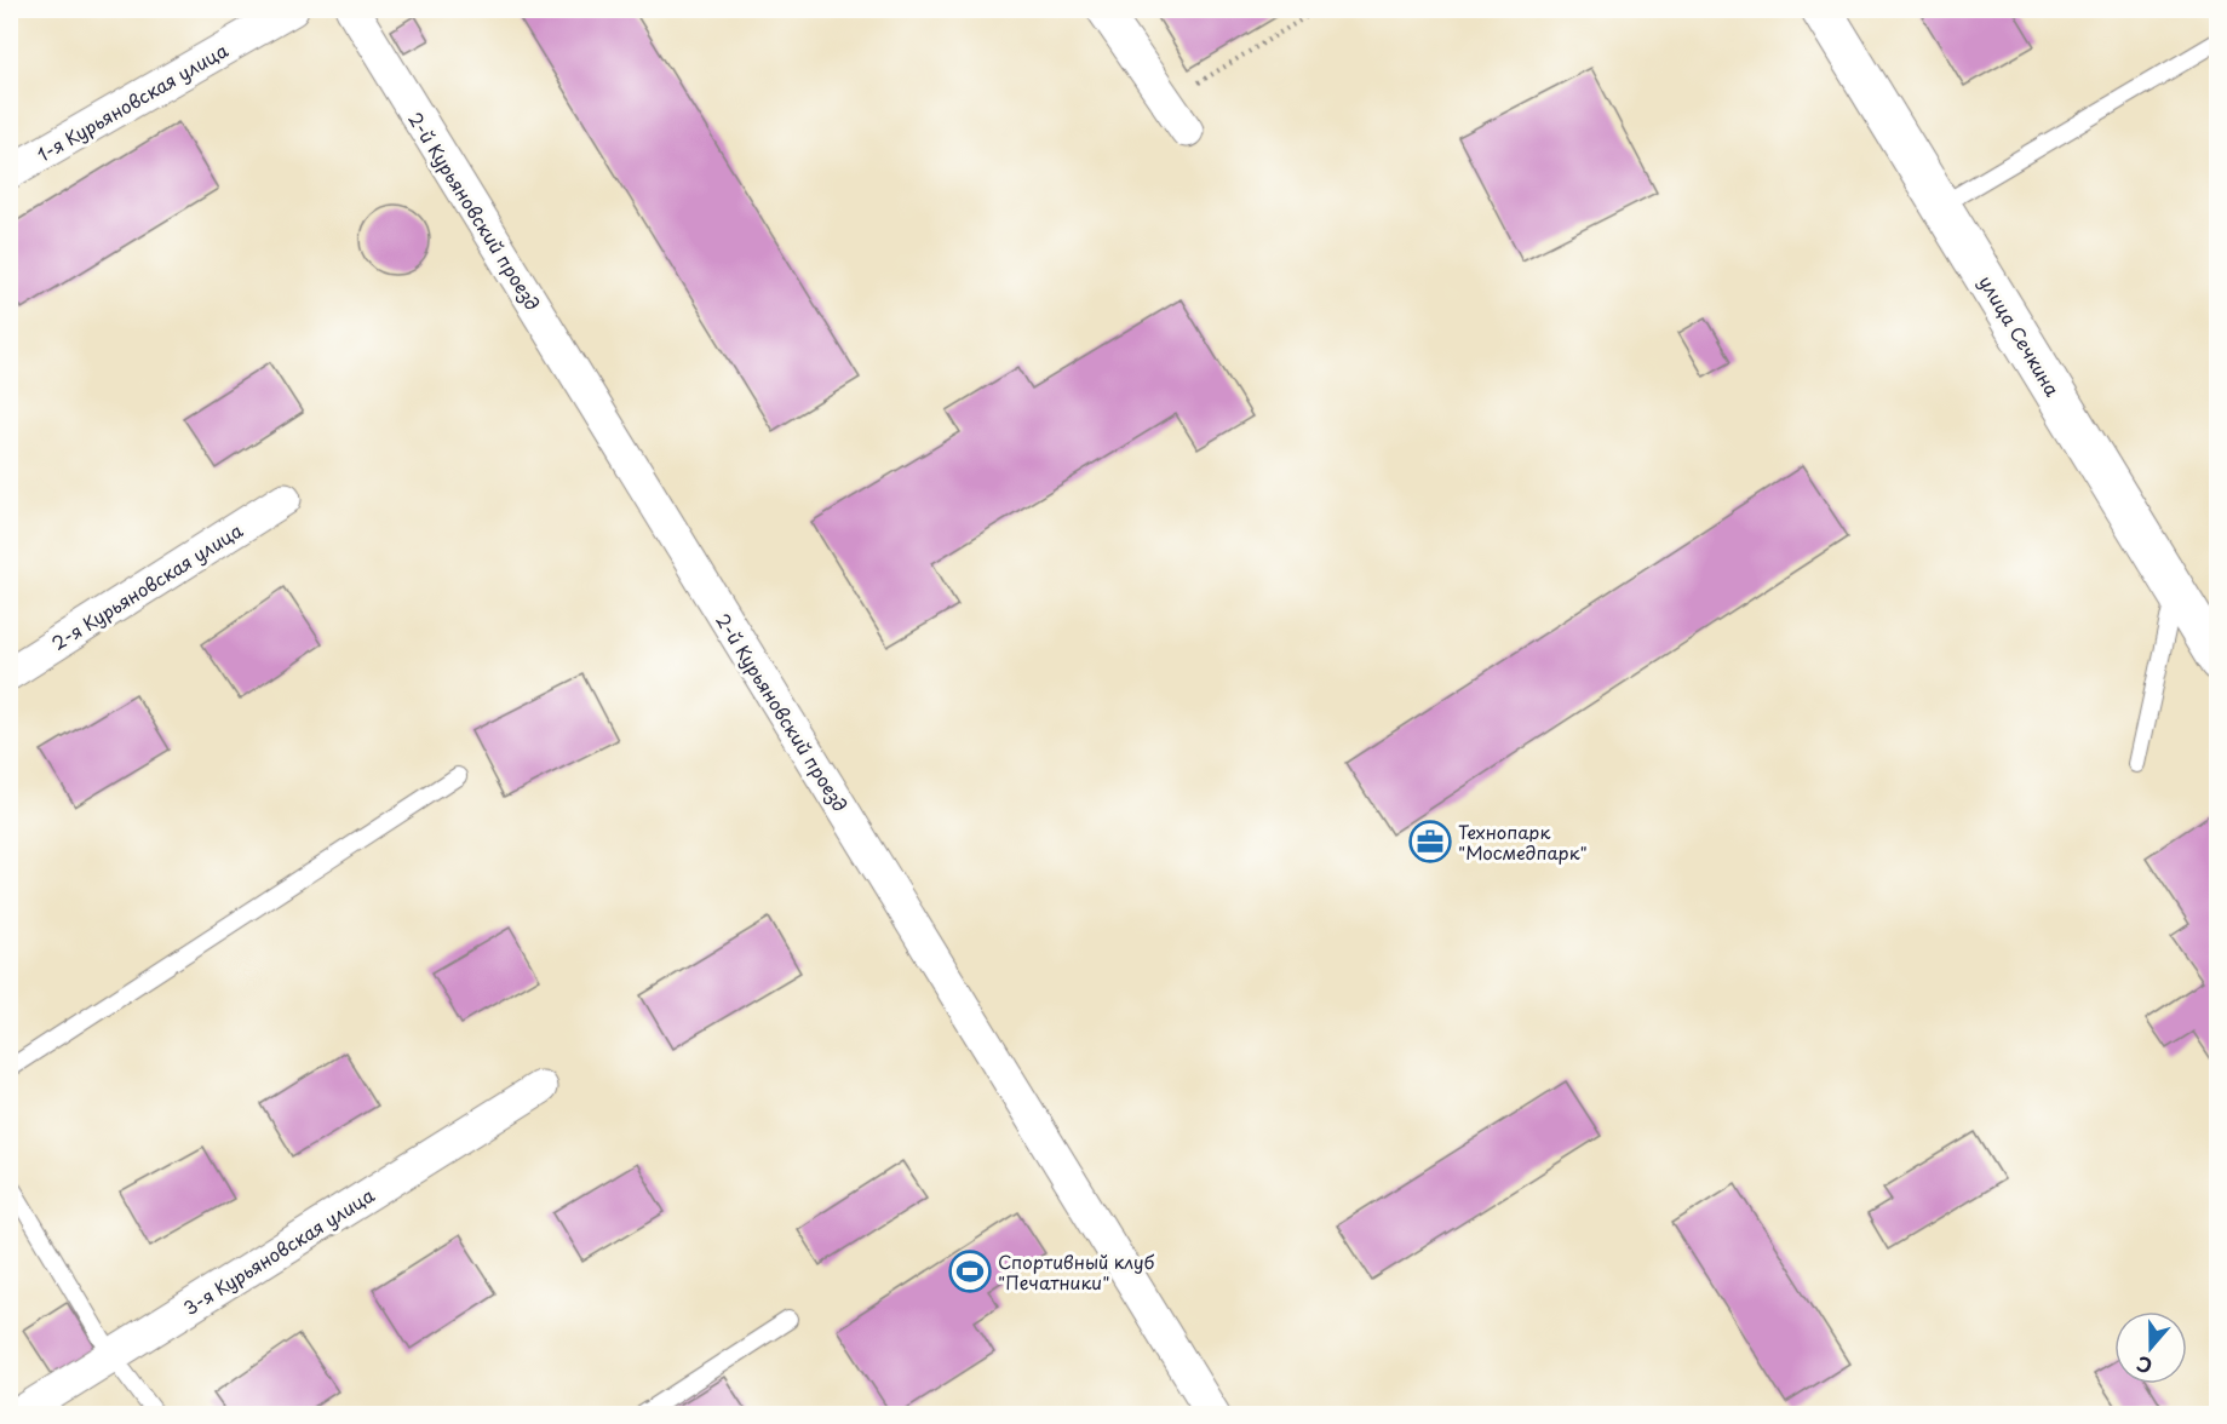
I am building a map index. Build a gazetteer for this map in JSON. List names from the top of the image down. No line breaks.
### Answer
{"streets":{"street":["1-я Курьяновская улица","2-й Курьяновский проезд","улица Сечкина","2-я Курьяновская улица","3-я Курьяновская улица"]},"places":{"office":["Технопарк \"Мосмедпарк\""],"sports":["Спортивный клуб \"Печатники\""]},"north":"bottom"}
